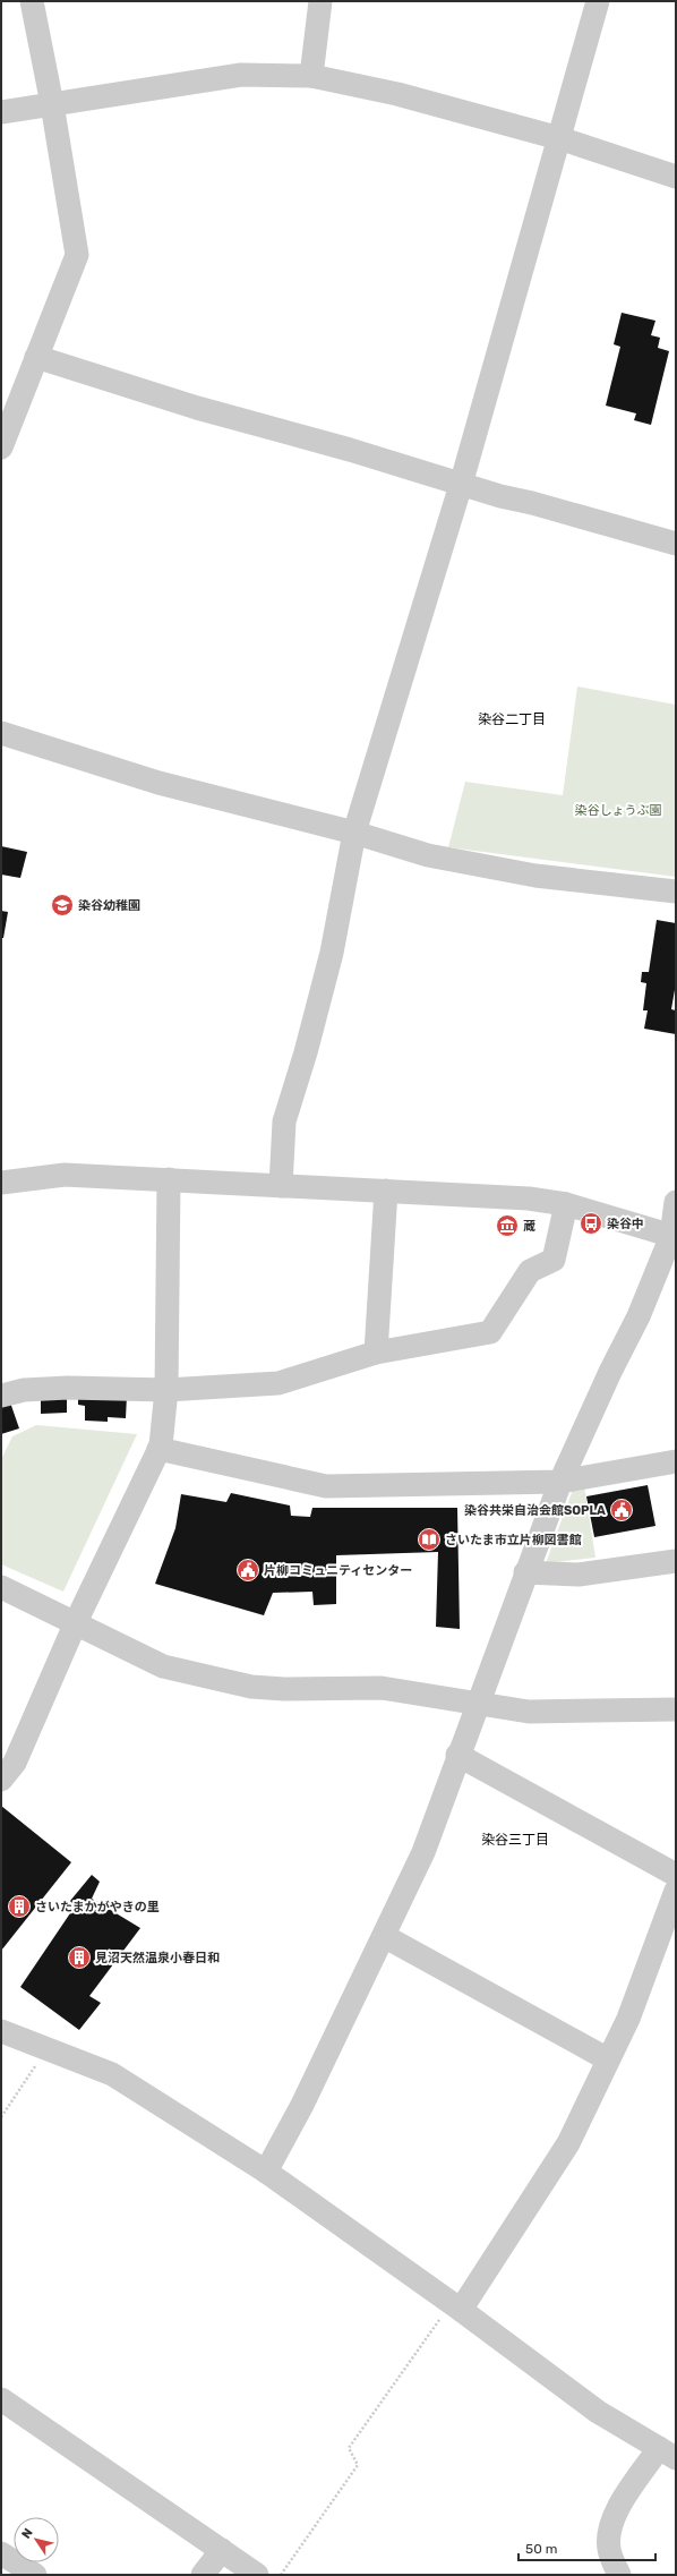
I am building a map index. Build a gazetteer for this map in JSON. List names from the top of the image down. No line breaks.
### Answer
{"districts":["染谷二丁目","染谷三丁目"],"parks":["染谷しょうぶ園"],"places":{"school or university":["染谷幼稚園"],"bus stop":["染谷中"],"museum":["蔵"],"public building":["染谷共栄自治会館SOPLA","片柳コミュニティセンター"],"library":["さいたま市立片柳図書館"],"building":["さいたまかがやきの里","見沼天然温泉小春日和"]},"scale_bar":"50 m","north":"top left"}
